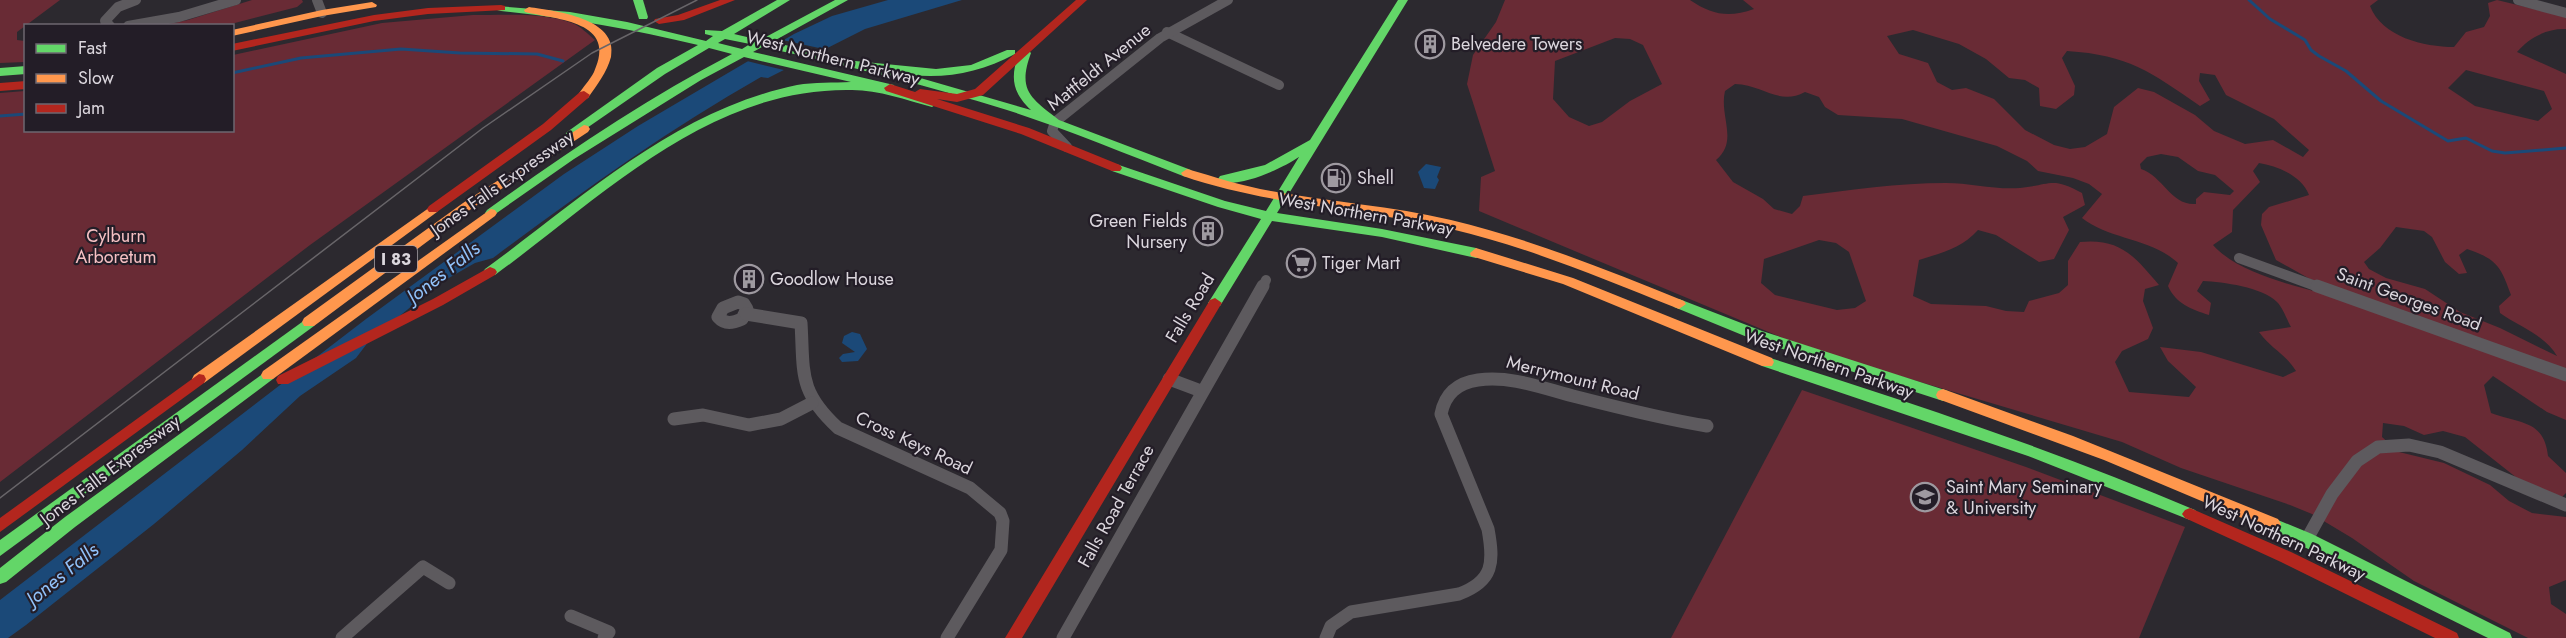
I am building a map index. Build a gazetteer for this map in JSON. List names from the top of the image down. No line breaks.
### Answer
{"streets":{"main road":["West Northern Parkway","Jones Falls Expressway","I 83","Falls Road"],"street":["Mattfeldt Avenue","Saint Georges Road","Merrymount Road","Cross Keys Road","Falls Road Terrace"]},"crossings":[["West Northern Parkway","Mattfeldt Avenue"],["West Northern Parkway","Falls Road"]],"water":["Jones Falls"],"parks":["Cylburn Arboretum"],"places":{"building":["Belvedere Towers","Green Fields Nursery","Goodlow House"],"fuel station":["Shell"],"supermarket":["Tiger Mart"],"school or university":["Saint Mary Seminary & University"]},"legend":["Fast","Slow","Jam"]}
